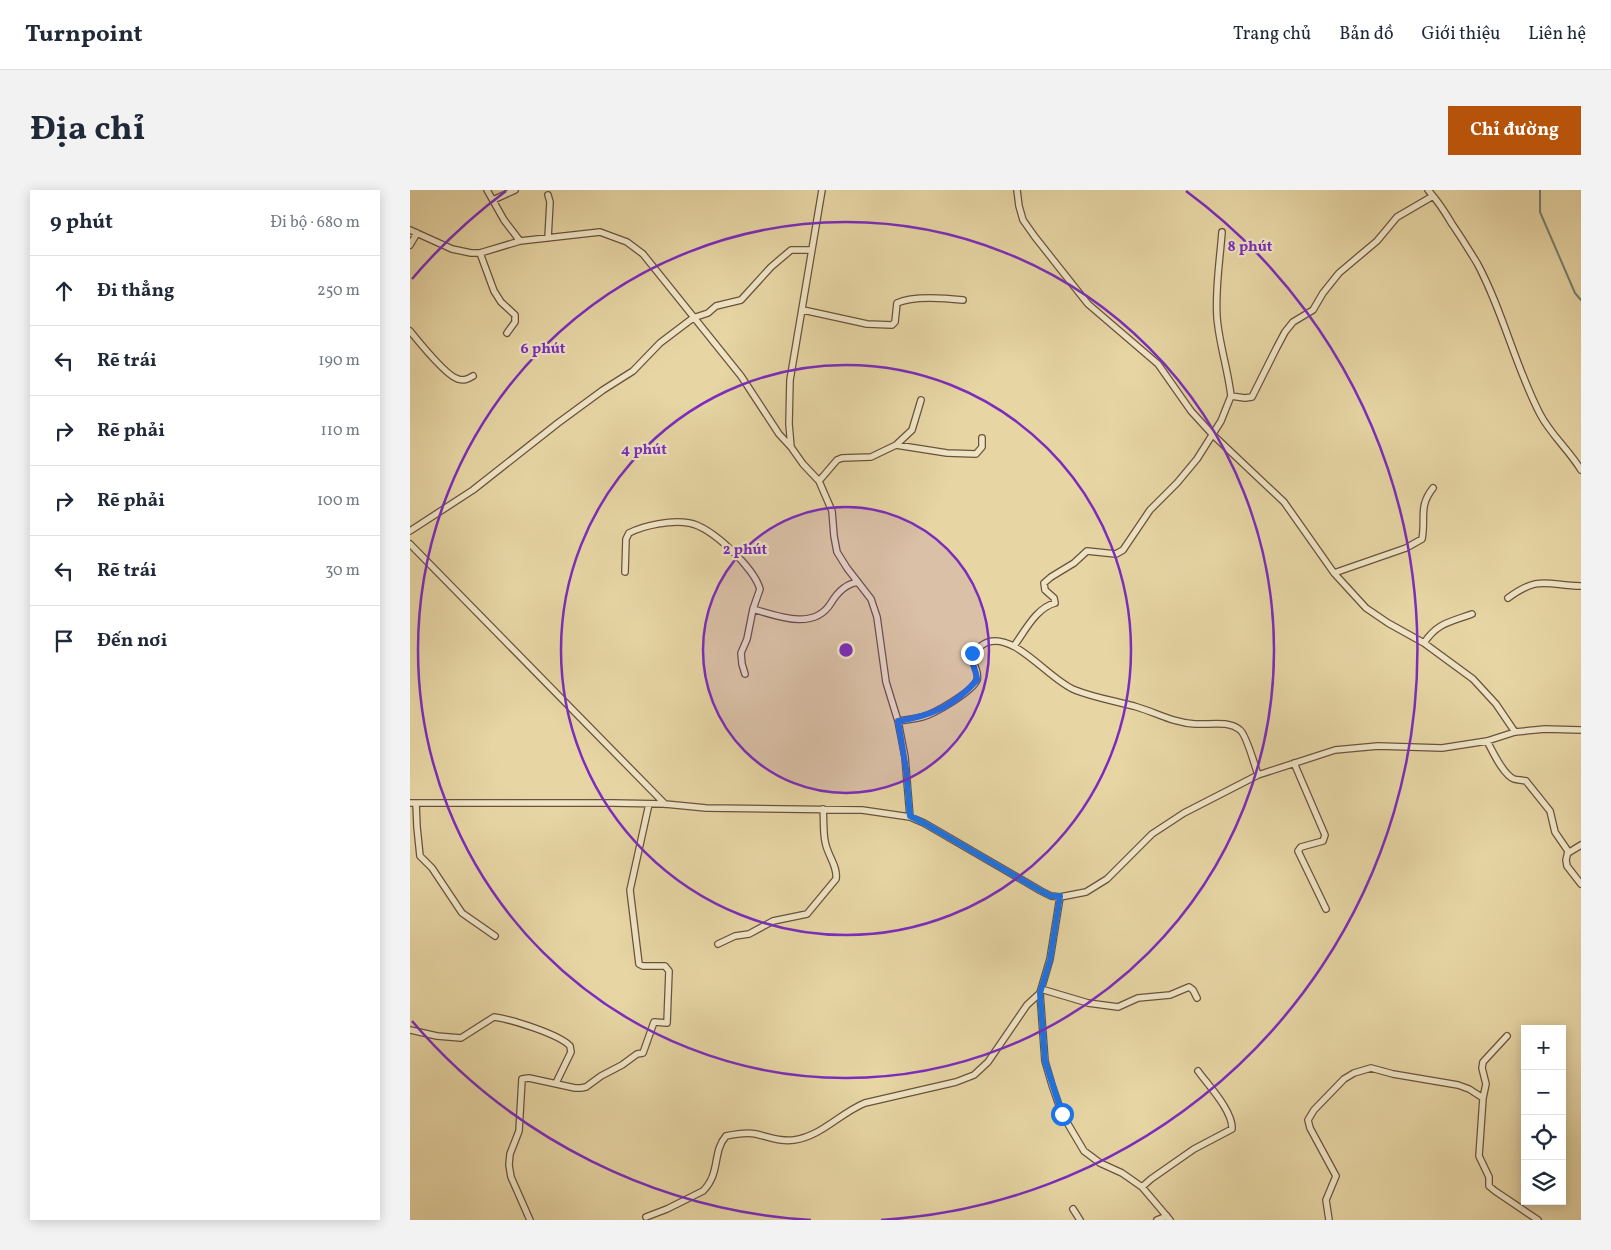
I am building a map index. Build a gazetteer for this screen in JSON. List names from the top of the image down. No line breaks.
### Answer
{"page":{"header":"Turnpoint","nav":["Trang chủ","Bản đồ","Giới thiệu","Liên hệ"],"title":"Địa chỉ","buttons":"Chỉ đường","heading":["9 phút","Đi bộ · 680 m"],"list":[["Đi thẳng","250 m"],["Rẽ trái","190 m"],["Rẽ phải","110 m"],["Rẽ phải","100 m"],["Rẽ trái","30 m"],"Đến nơi"],"map_buttons":["+","−"]},"rings":["8 phút","6 phút","4 phút","2 phút"]}
